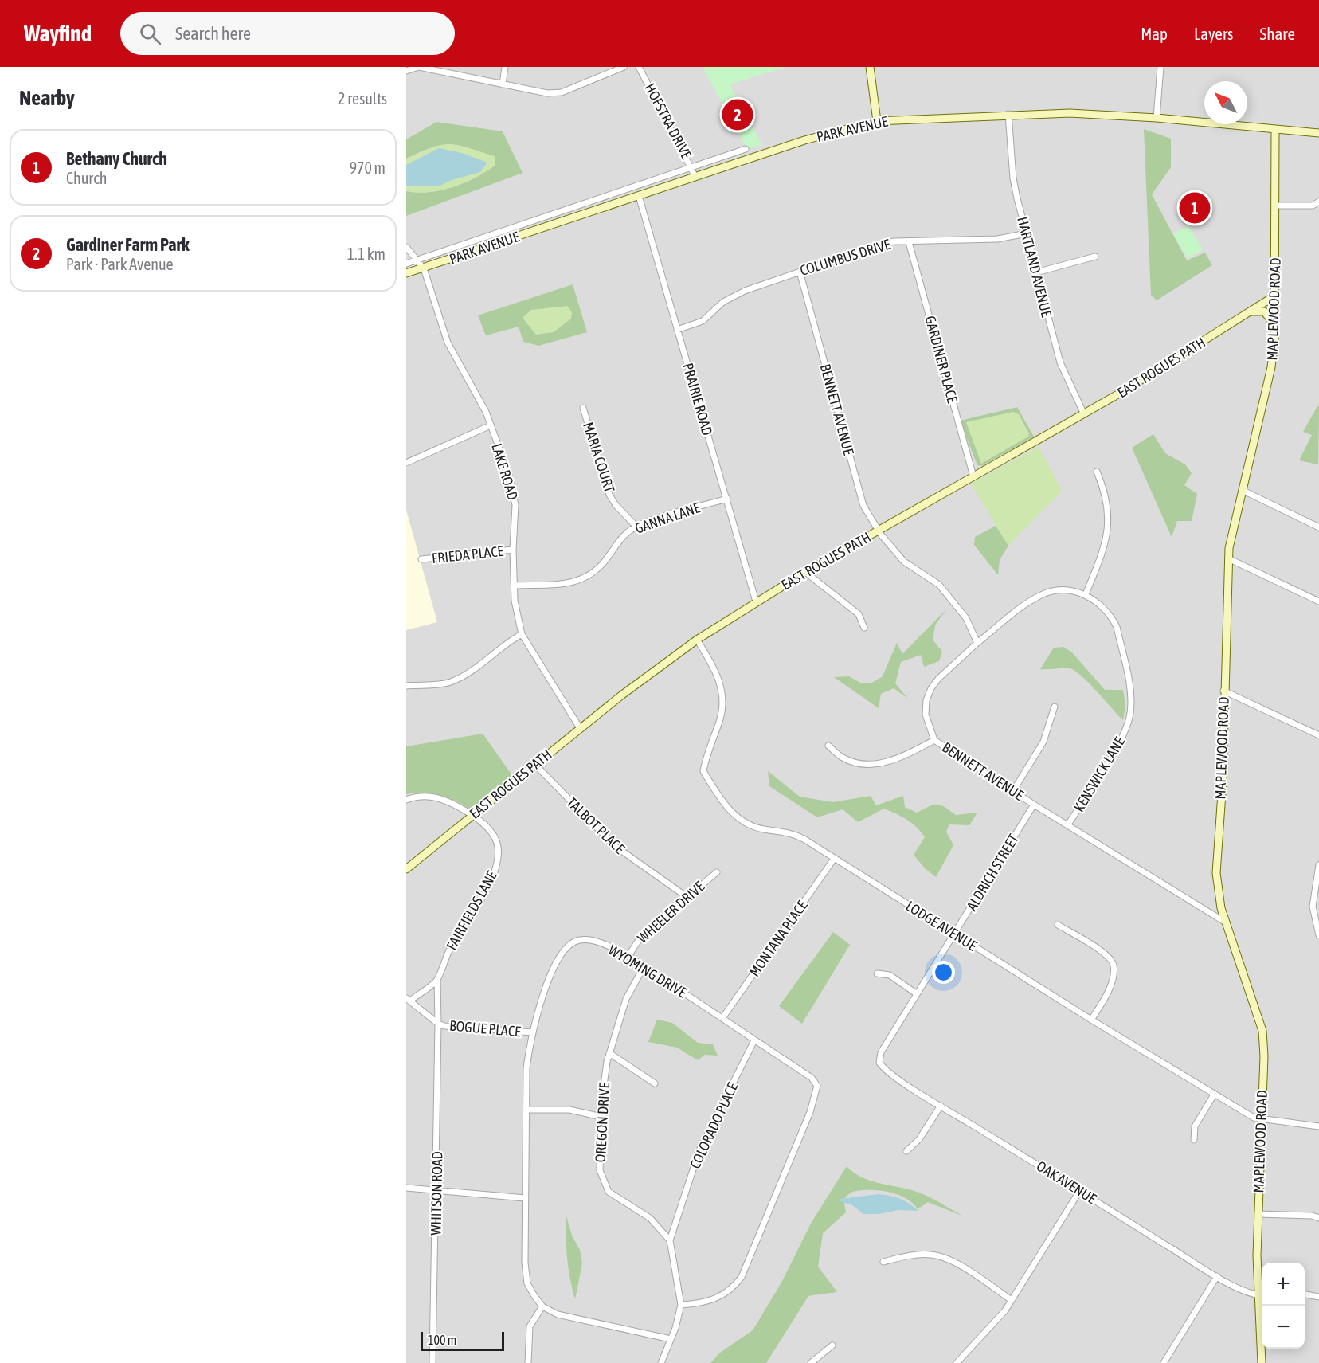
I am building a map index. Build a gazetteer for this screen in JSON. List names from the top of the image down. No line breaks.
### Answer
{"streets":{"street":["HOFSTRA DRIVE","PARK AVENUE","COLUMBUS DRIVE","HARTLAND AVENUE","MAPLEWOOD ROAD","GARDINER PLACE","EAST ROGUES PATH","PRAIRIE ROAD","BENNETT AVENUE","MARIA COURT","LAKE ROAD","GANNA LANE","FRIEDA PLACE","KENSWICK LANE","TALBOT PLACE","ALDRICH STREET","FAIRFIELDS LANE","WHEELER DRIVE","LODGE AVENUE","MONTANA PLACE","WYOMING DRIVE","BOGUE PLACE","OREGON DRIVE","COLORADO PLACE","OAK AVENUE","WHITSON ROAD"]},"crossings":[["HOFSTRA DRIVE","PARK AVENUE"],["PARK AVENUE","HARTLAND AVENUE"],["PARK AVENUE","MAPLEWOOD ROAD"],["PARK AVENUE","PRAIRIE ROAD"],["PARK AVENUE","LAKE ROAD"],["COLUMBUS DRIVE","HARTLAND AVENUE"],["COLUMBUS DRIVE","GARDINER PLACE"],["COLUMBUS DRIVE","PRAIRIE ROAD"],["COLUMBUS DRIVE","BENNETT AVENUE"],["HARTLAND AVENUE","EAST ROGUES PATH"],["MAPLEWOOD ROAD","EAST ROGUES PATH"],["MAPLEWOOD ROAD","BENNETT AVENUE"],["MAPLEWOOD ROAD","LODGE AVENUE"],["MAPLEWOOD ROAD","OAK AVENUE"],["GARDINER PLACE","EAST ROGUES PATH"],["EAST ROGUES PATH","PRAIRIE ROAD"],["EAST ROGUES PATH","BENNETT AVENUE"],["EAST ROGUES PATH","LAKE ROAD"],["EAST ROGUES PATH","TALBOT PLACE"],["EAST ROGUES PATH","FAIRFIELDS LANE"],["EAST ROGUES PATH","LODGE AVENUE"],["PRAIRIE ROAD","GANNA LANE"],["BENNETT AVENUE","KENSWICK LANE"],["BENNETT AVENUE","ALDRICH STREET"],["MARIA COURT","GANNA LANE"],["LAKE ROAD","GANNA LANE"],["LAKE ROAD","FRIEDA PLACE"],["TALBOT PLACE","WHEELER DRIVE"],["ALDRICH STREET","LODGE AVENUE"],["ALDRICH STREET","OAK AVENUE"],["FAIRFIELDS LANE","WHITSON ROAD"],["WHEELER DRIVE","WYOMING DRIVE"],["LODGE AVENUE","MONTANA PLACE"],["MONTANA PLACE","WYOMING DRIVE"],["WYOMING DRIVE","BOGUE PLACE"],["WYOMING DRIVE","OREGON DRIVE"],["WYOMING DRIVE","COLORADO PLACE"],["BOGUE PLACE","WHITSON ROAD"],["OREGON DRIVE","COLORADO PLACE"]],"scale_bar":"100 m","north":"top left","page":{"header":"Wayfind","search":"Search here","nav":["Map","Layers","Share"],"heading":["Nearby","2 results"],"pins":["2","1"],"list":[{"mark":"1","name":"Bethany Church","note":"Church","value":"970 m"},{"mark":"2","name":"Gardiner Farm Park","note":"Park · Park Avenue","value":"1.1 km"}],"map_buttons":["+","−"],"scale":"100 m"}}
